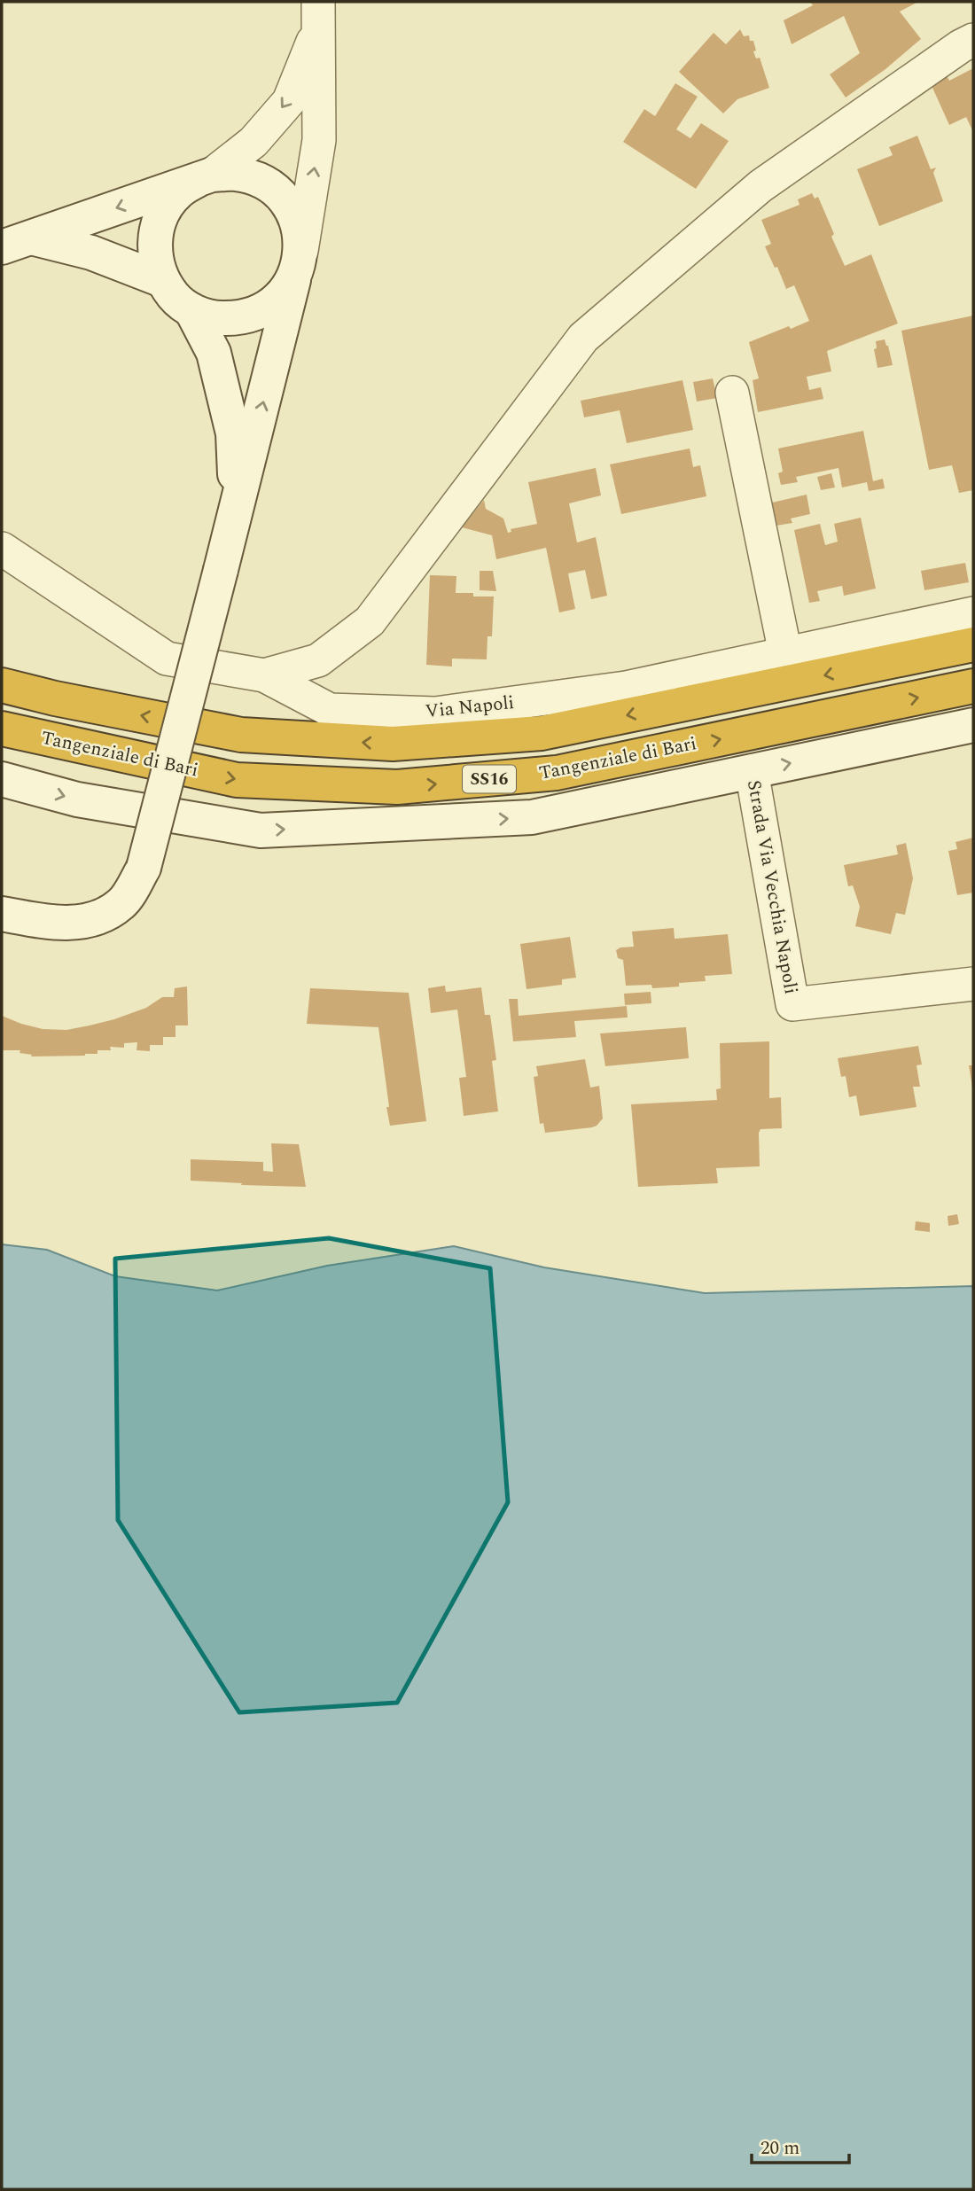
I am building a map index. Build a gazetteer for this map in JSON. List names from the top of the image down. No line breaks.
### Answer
{"streets":{"highway":["Tangenziale di Bari","SS16"],"street":["Via Napoli","Strada Via Vecchia Napoli"]},"scale_bar":"20 m"}
